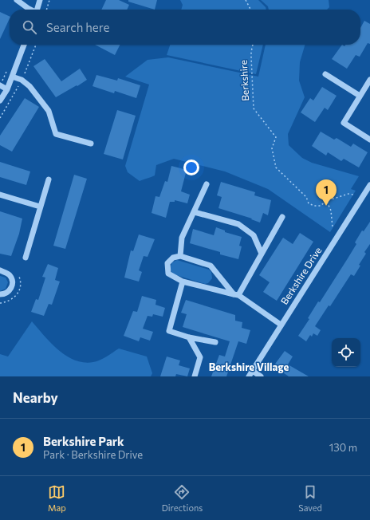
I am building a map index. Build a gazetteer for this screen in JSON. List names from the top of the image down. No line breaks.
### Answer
{"streets":{"street":["Berkshire Drive"],"path":["Berkshire"]},"districts":["Berkshire Village"],"page":{"search":"Search here","pins":"1","heading":"Nearby","list":[{"mark":"1","name":"Berkshire Park","note":"Park · Berkshire Drive","value":"130 m"}],"nav":["Map","Directions","Saved"]}}
